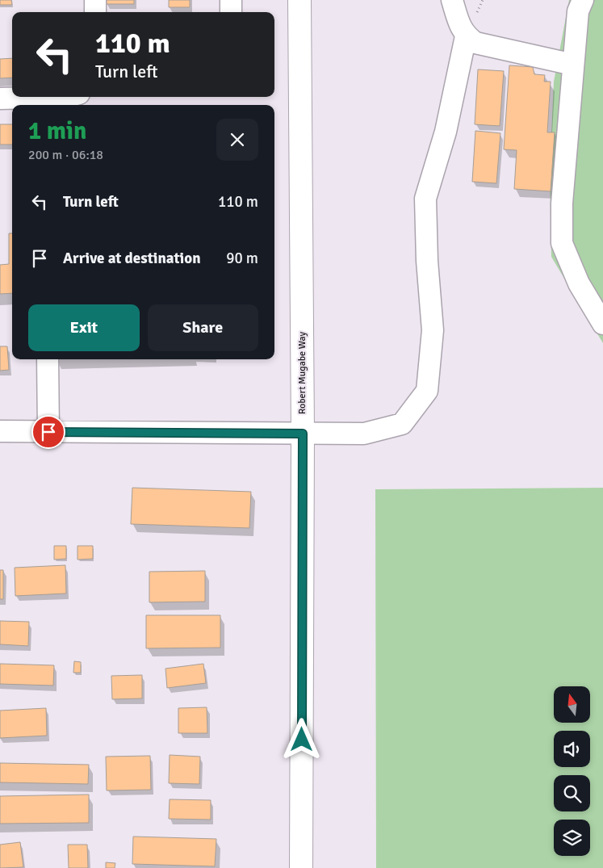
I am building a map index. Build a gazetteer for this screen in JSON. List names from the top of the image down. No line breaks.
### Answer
{"streets":{"main road":["Robert Mugabe Way"]},"north":"top","page":{"turn":["110 m","Turn left"],"heading":["1 min","200 m · 06:18"],"list":[{"name":"Turn left","value":"110 m"},{"name":"Arrive at destination","value":"90 m"}],"buttons":["Exit","Share"]}}
